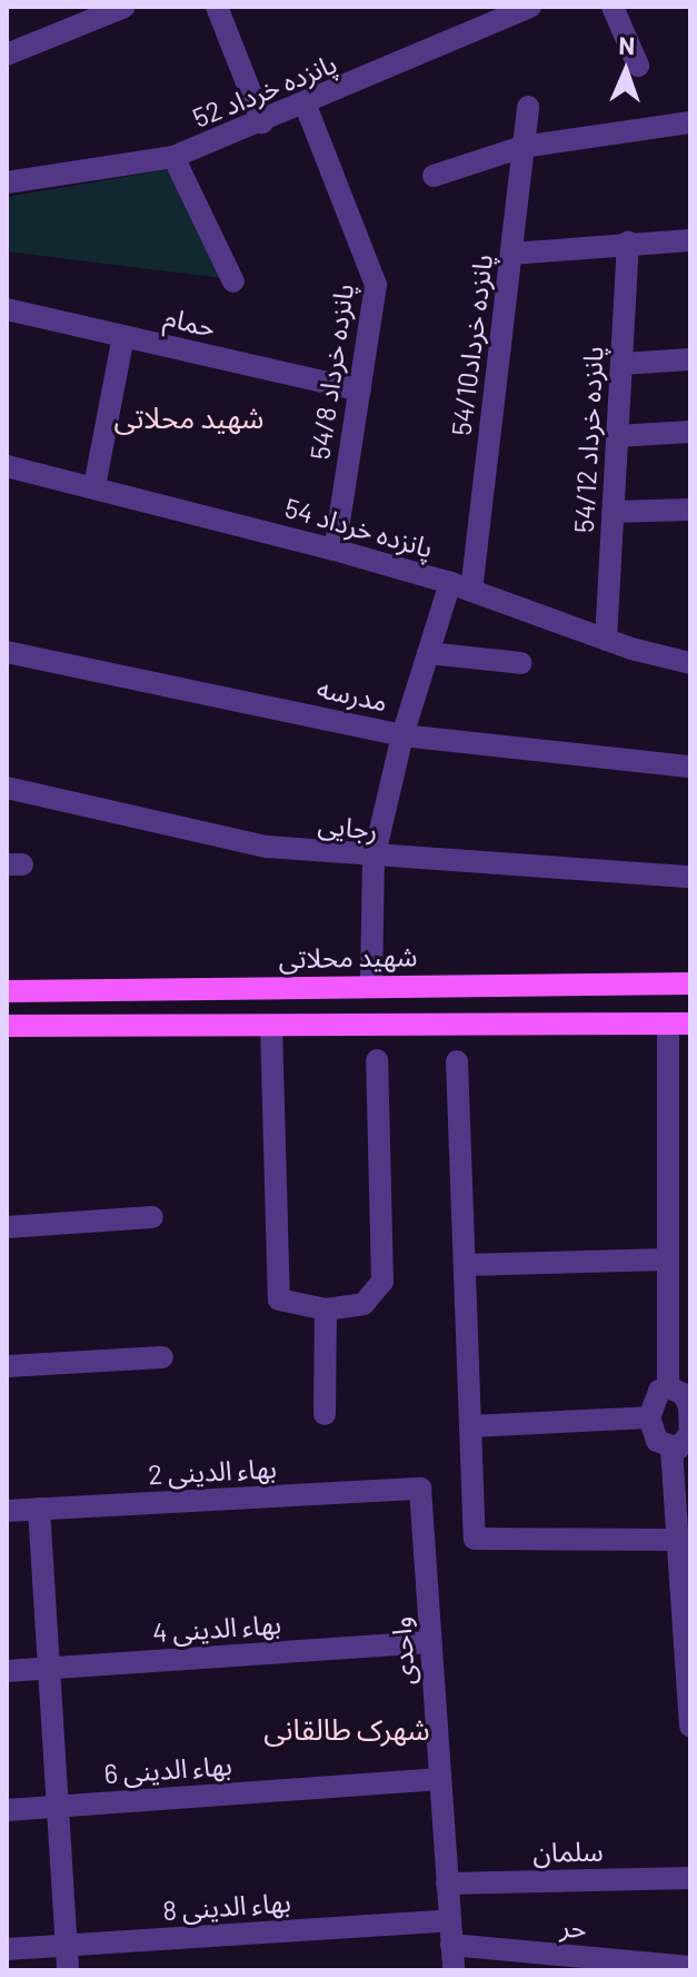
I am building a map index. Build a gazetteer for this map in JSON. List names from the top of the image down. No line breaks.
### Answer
{"streets":{"main road":["شهید محلاتی"],"street":["پانزده خرداد 52","حمام","پانزده خرداد54/10","پانزده خرداد 54/8","پانزده خرداد 54/12","پانزده خرداد 54","مدرسه","رجایی","بهاء الدینی 2","بهاء الدینی 4","واحدی","بهاء الدینی 6","سلمان","بهاء الدینی 8","حر"]},"crossings":[["پانزده خرداد 52","پانزده خرداد 54/8"],["حمام","پانزده خرداد 54/8"],["پانزده خرداد54/10","پانزده خرداد 54"],["پانزده خرداد54/10","مدرسه"],["پانزده خرداد54/10","رجایی"],["پانزده خرداد54/10","شهید محلاتی"],["پانزده خرداد 54/8","پانزده خرداد 54"],["پانزده خرداد 54/12","پانزده خرداد 54"],["بهاء الدینی 2","واحدی"],["بهاء الدینی 4","واحدی"],["واحدی","بهاء الدینی 6"],["واحدی","سلمان"],["واحدی","بهاء الدینی 8"],["واحدی","حر"]],"districts":["شهید محلاتی","شهرک طالقانی"],"north":"top"}
